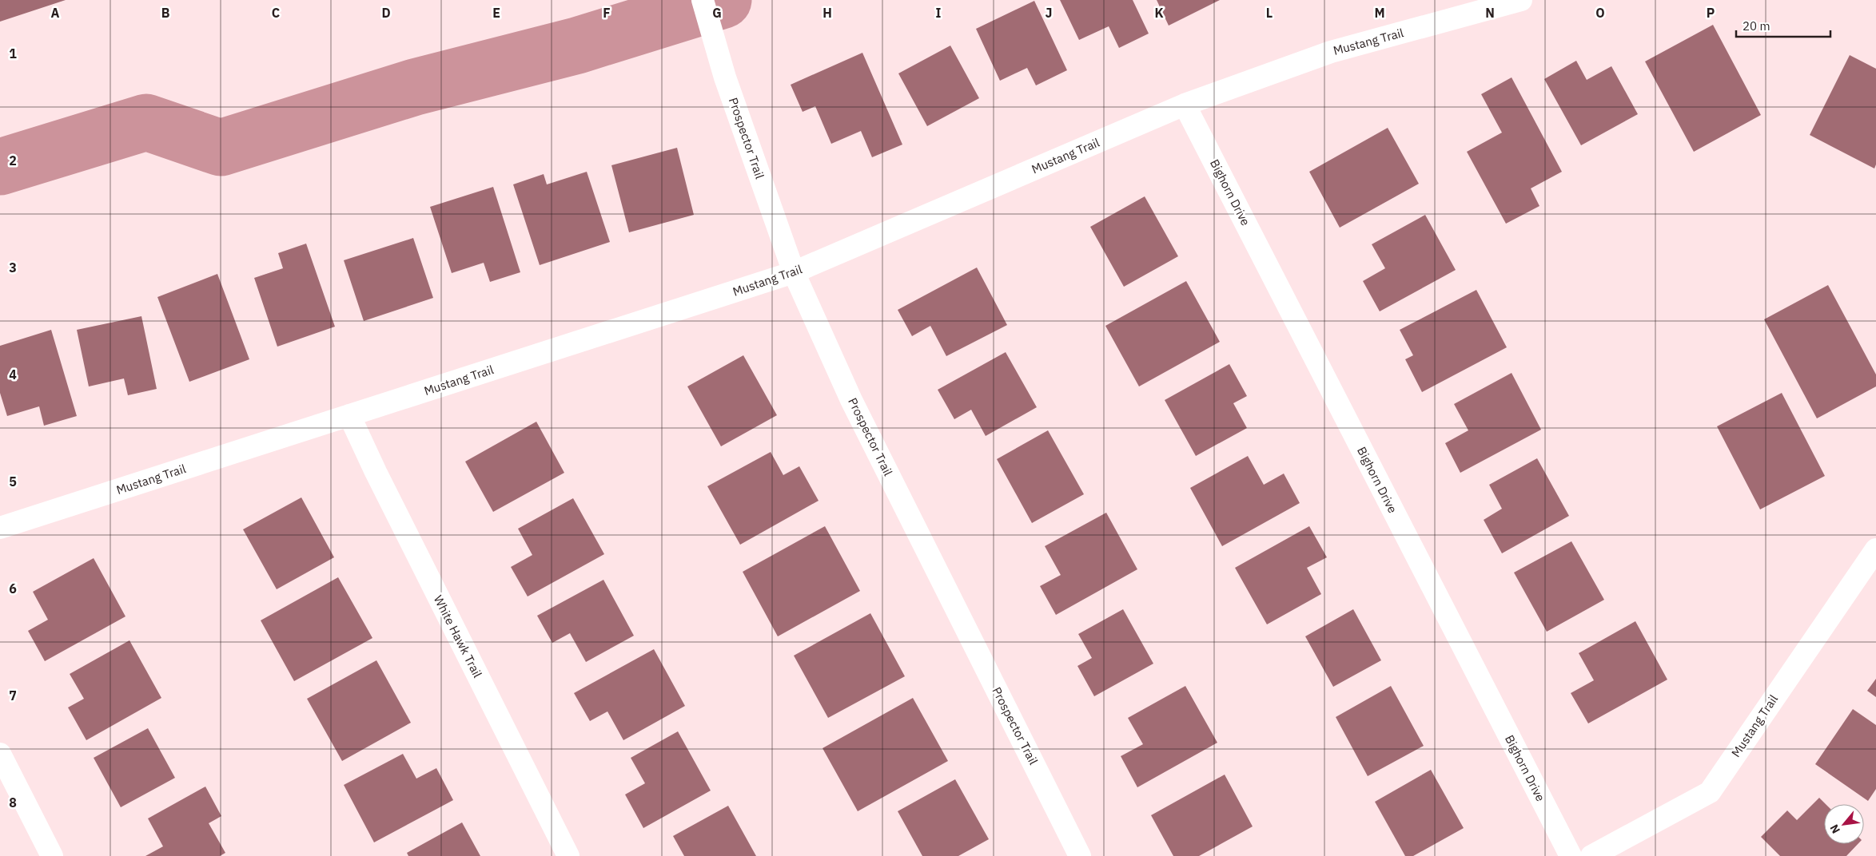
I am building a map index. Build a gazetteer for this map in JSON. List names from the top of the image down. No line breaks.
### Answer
{"streets":{"street":["Mustang Trail","Prospector Trail","Bighorn Drive","White Hawk Trail"]},"crossings":[["Mustang Trail","Prospector Trail"],["Mustang Trail","Bighorn Drive"],["Mustang Trail","White Hawk Trail"]],"scale_bar":"20 m","north":"bottom left","grid":{"columns":["A","B","C","D","E","F","G","H","I","J","K","L","M","N","O","P"],"rows":["1","2","3","4","5","6","7","8"]}}
